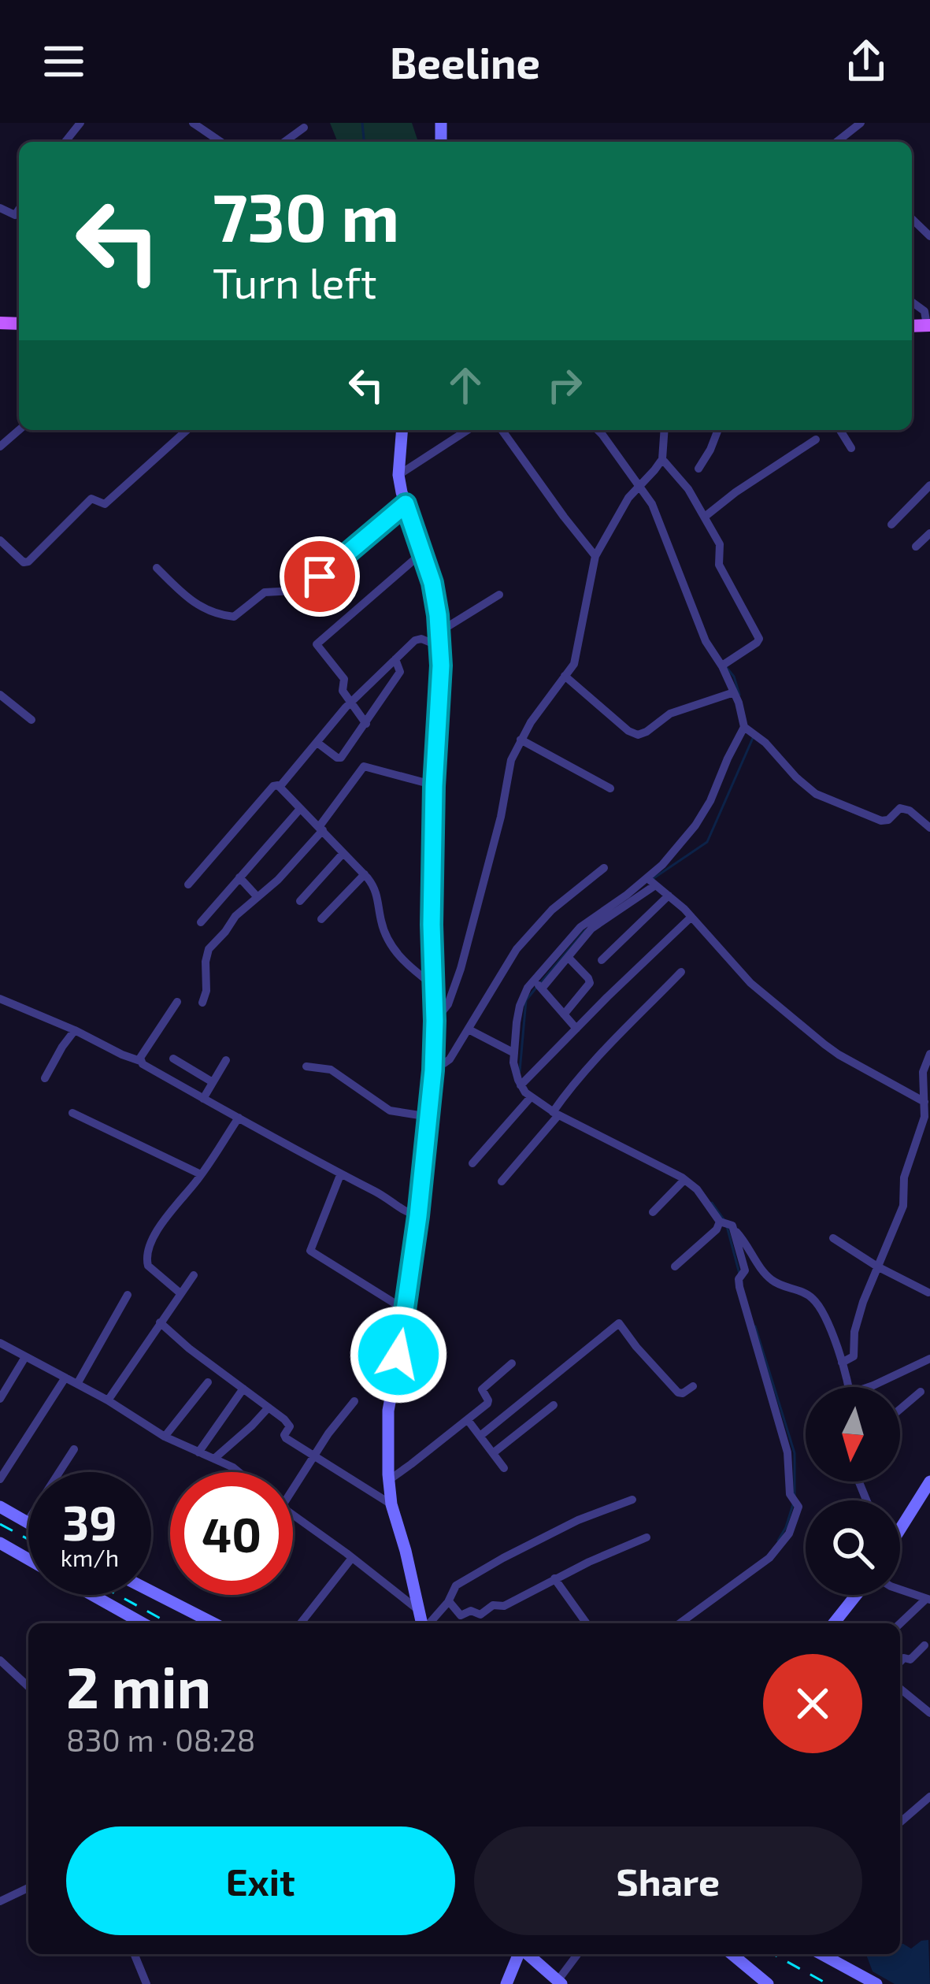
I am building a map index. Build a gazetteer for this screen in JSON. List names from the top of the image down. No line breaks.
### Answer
{"north":"bottom","page":{"header":"Beeline","turn":["730 m","Turn left"],"speed":"39 km/h","limit":"40","heading":["2 min","830 m · 08:28"],"buttons":["Exit","Share"]}}
